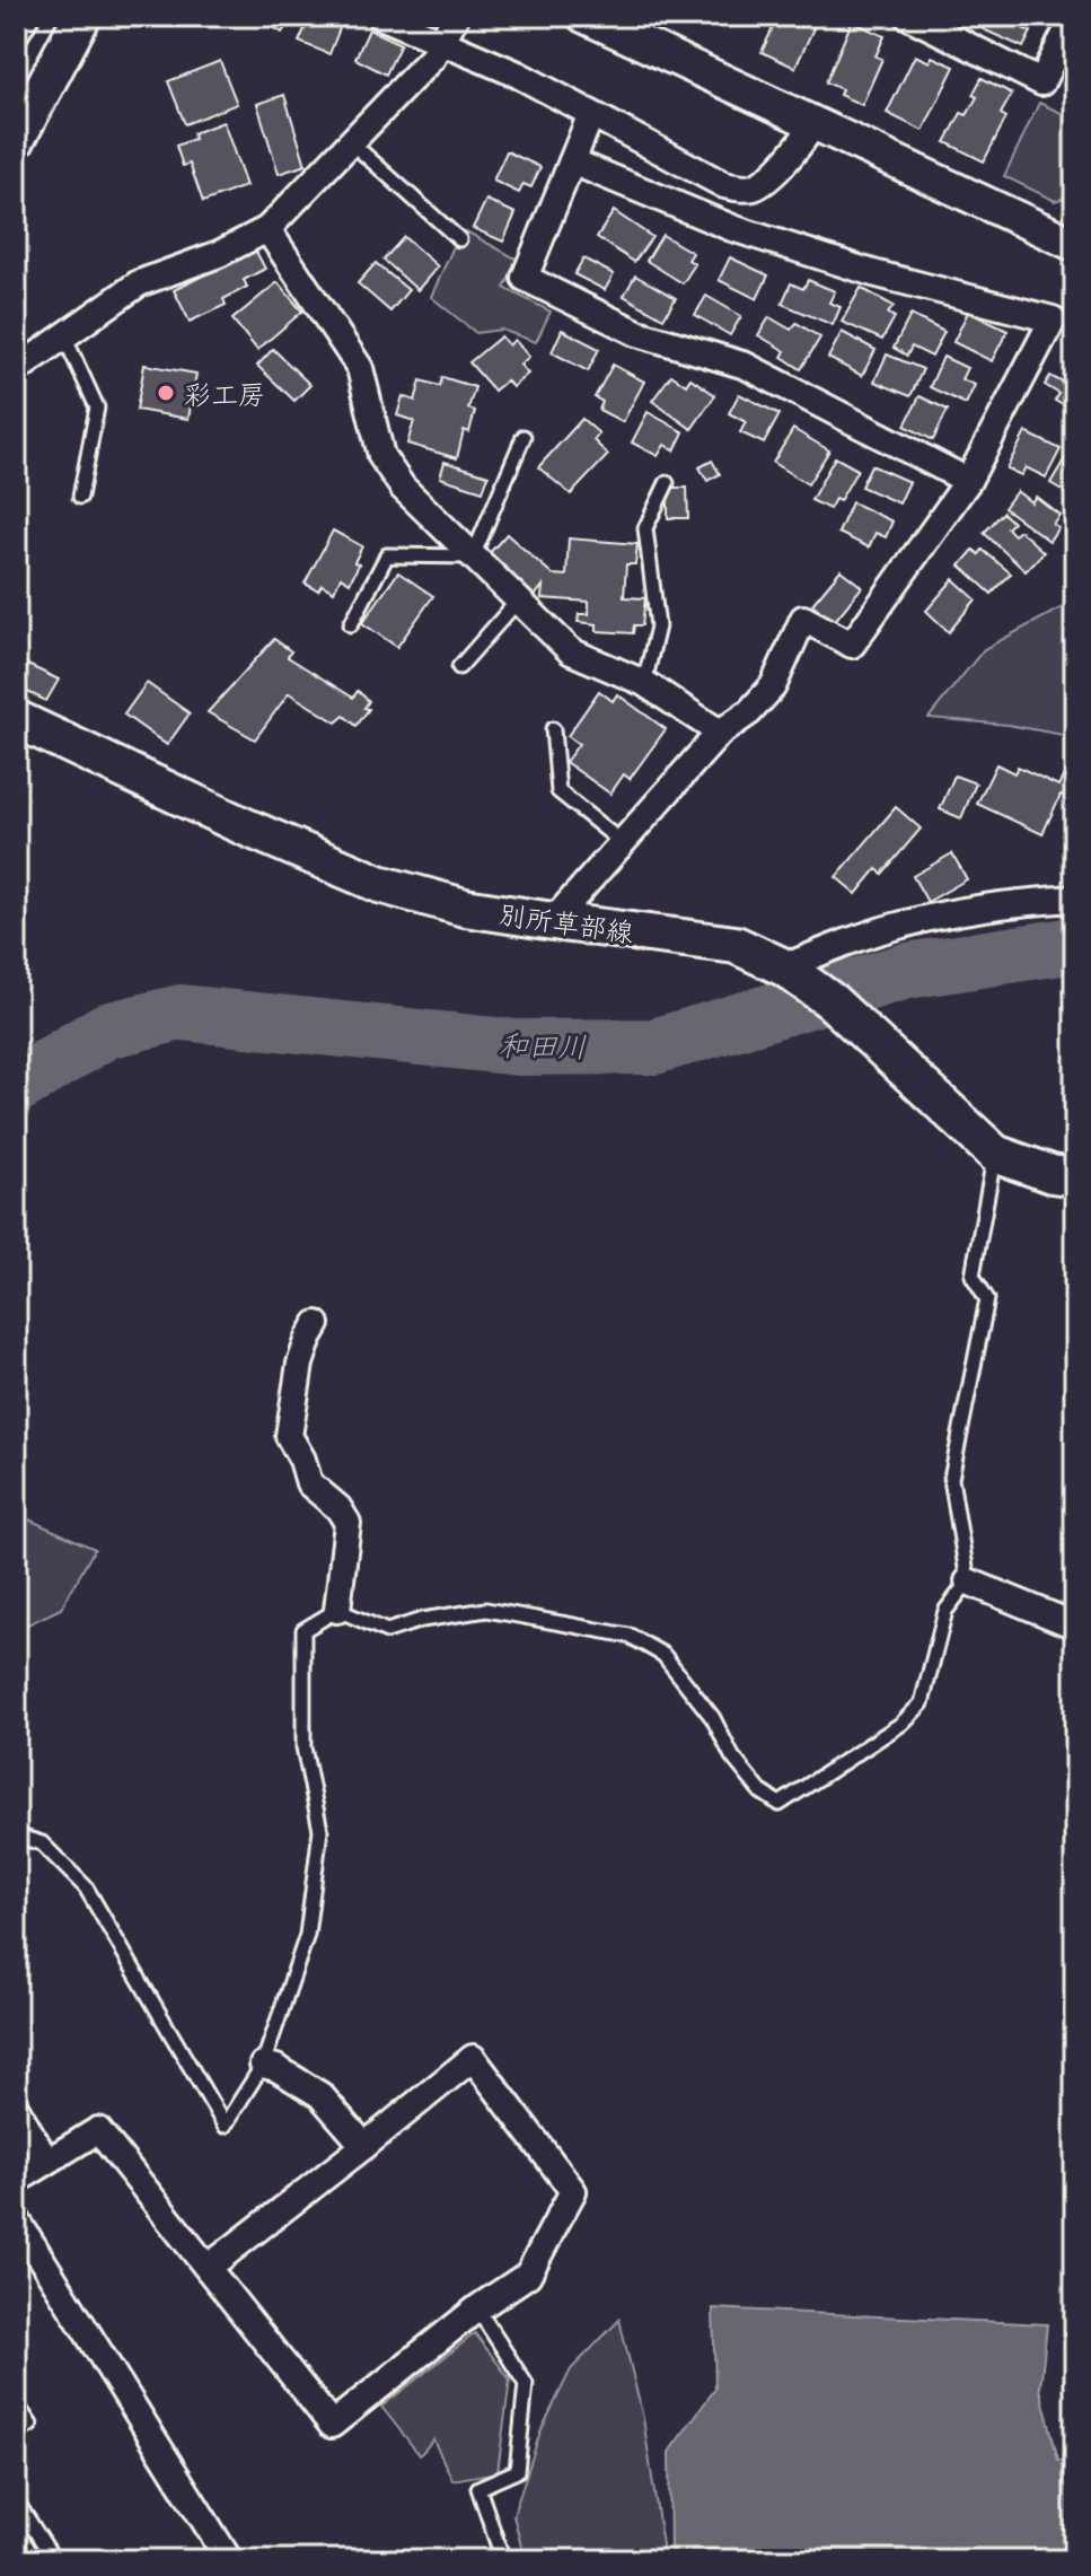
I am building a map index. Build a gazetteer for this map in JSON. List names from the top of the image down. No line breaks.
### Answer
{"streets":{"main road":["別所草部線"]},"water":["和田川"],"places":["彩工房"]}
